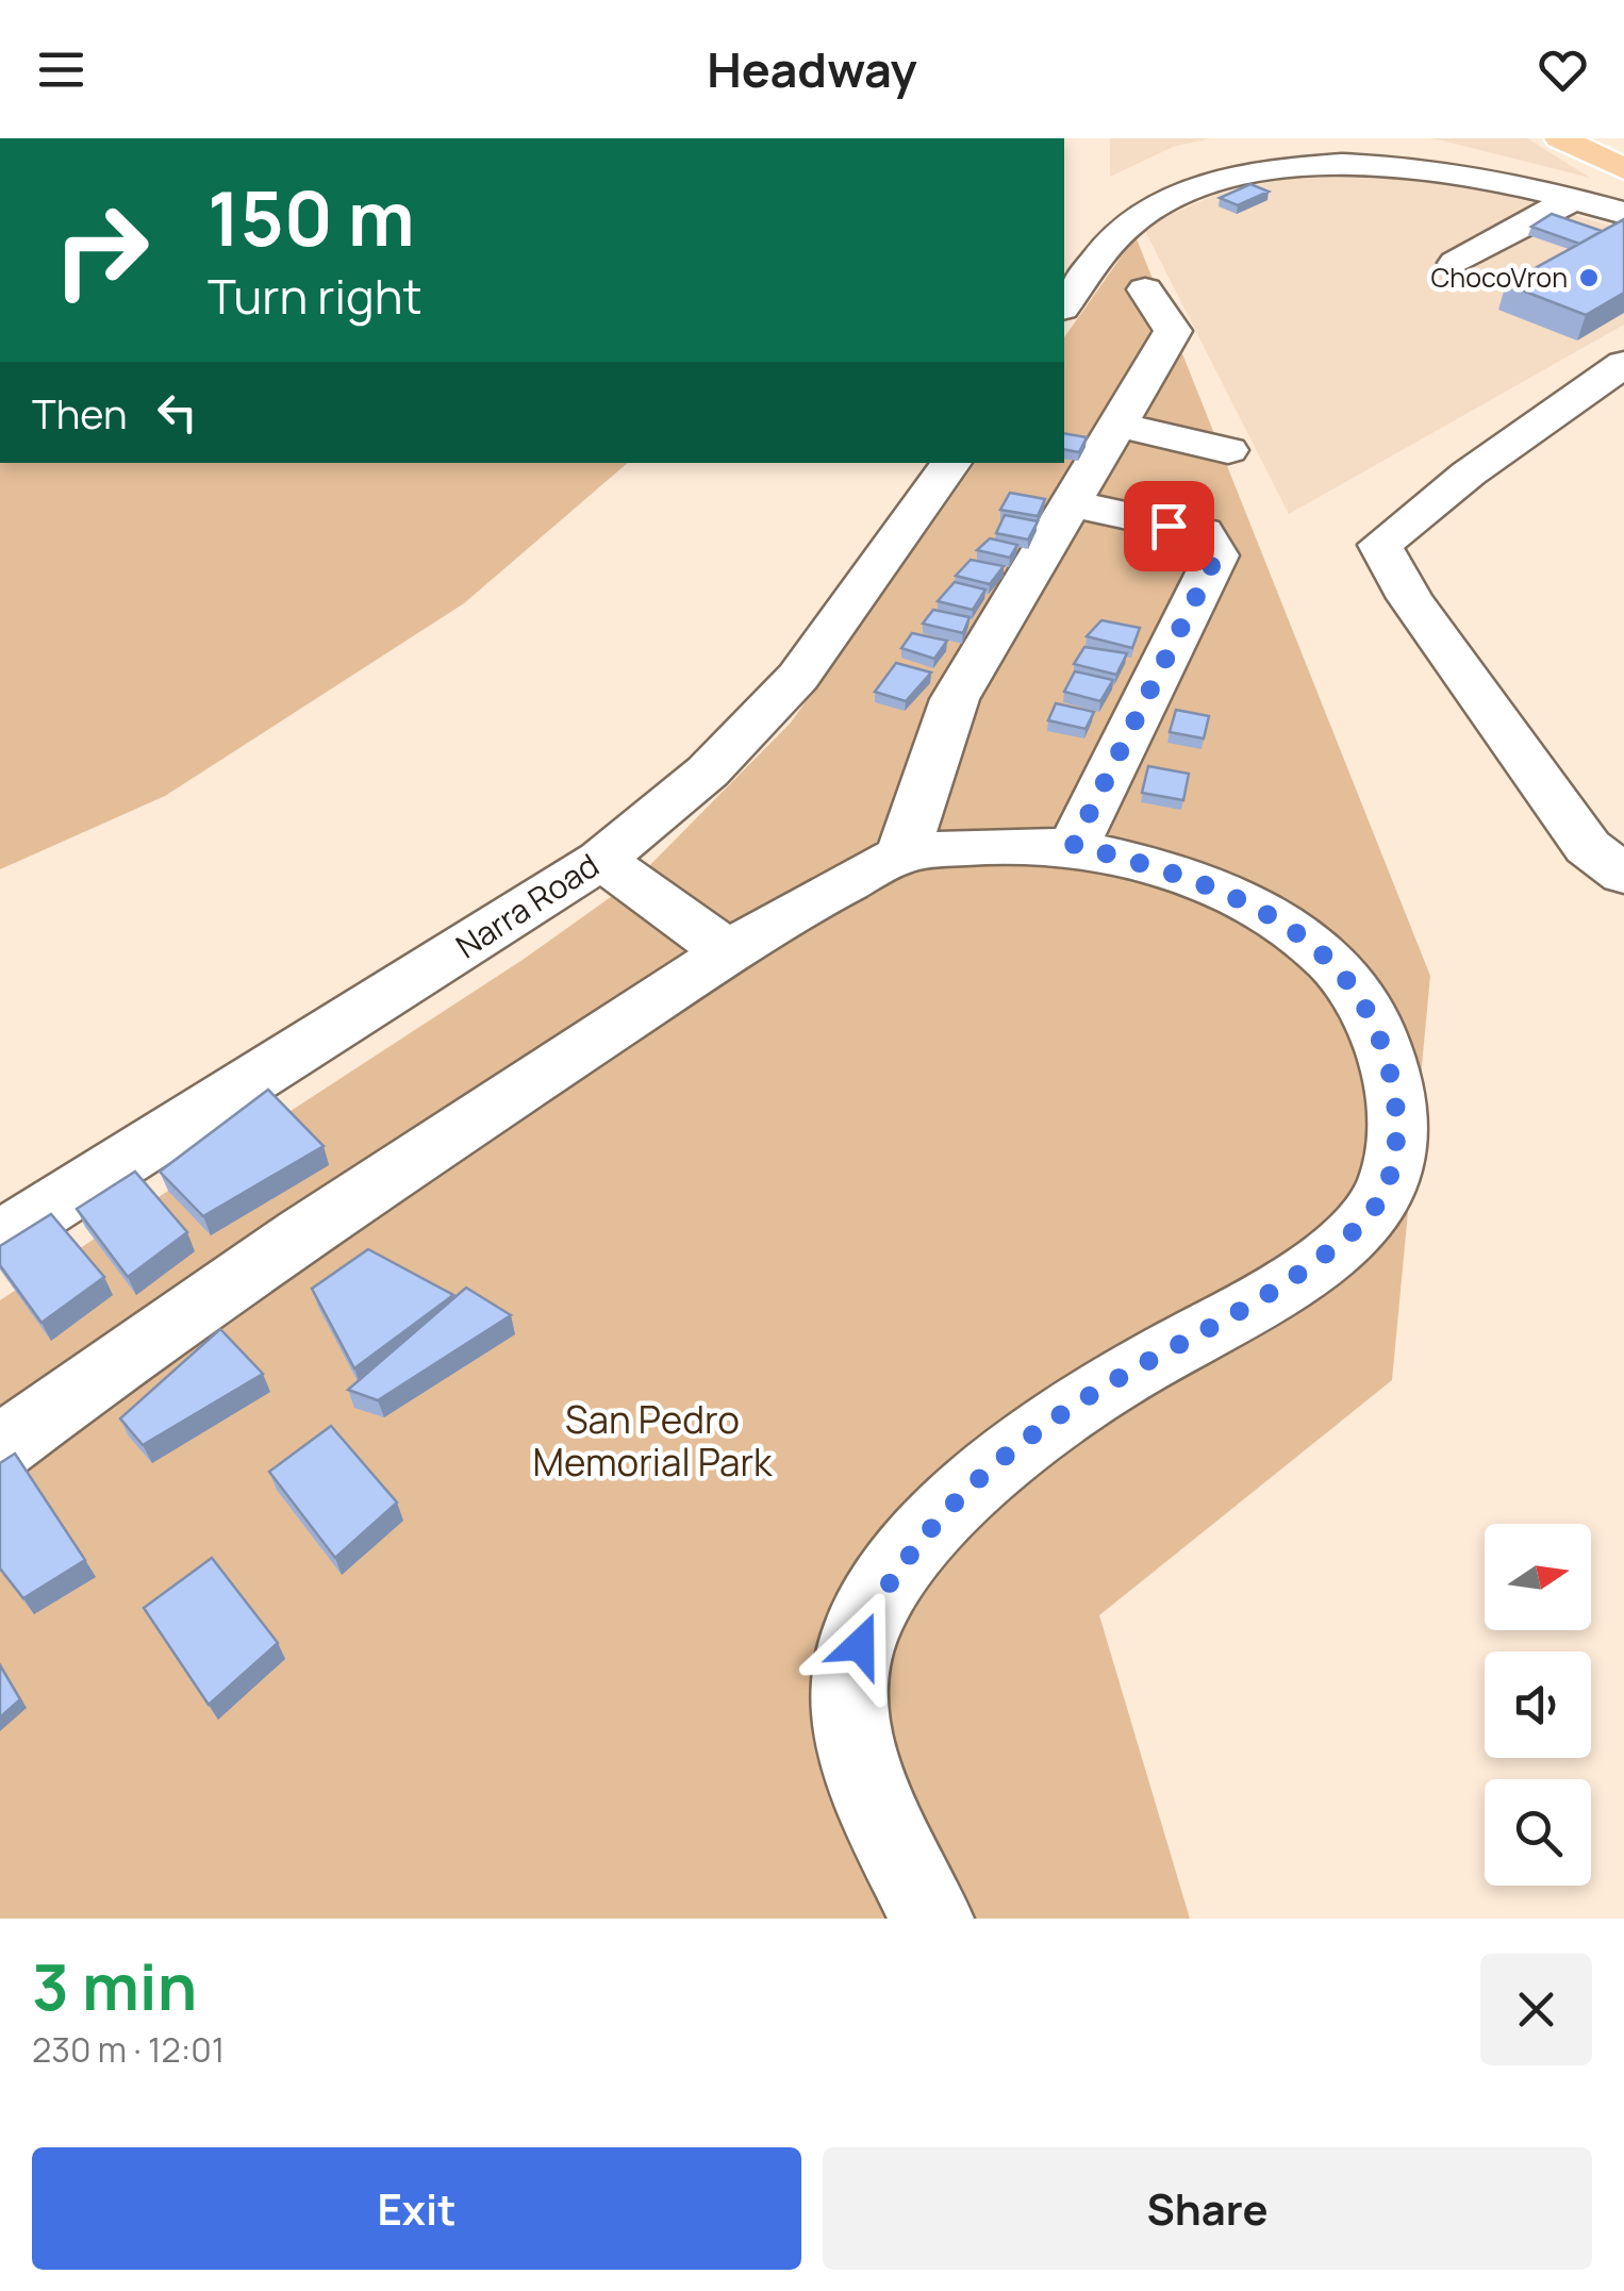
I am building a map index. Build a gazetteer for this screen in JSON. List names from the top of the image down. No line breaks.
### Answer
{"streets":{"street":["Narra Road"]},"parks":["San Pedro Memorial Park"],"places":["ChocoVron"],"north":"right","page":{"header":"Headway","turn":["150 m","Turn right"],"then":"Then","heading":["3 min","230 m · 12:01"],"buttons":["Exit","Share"]}}
